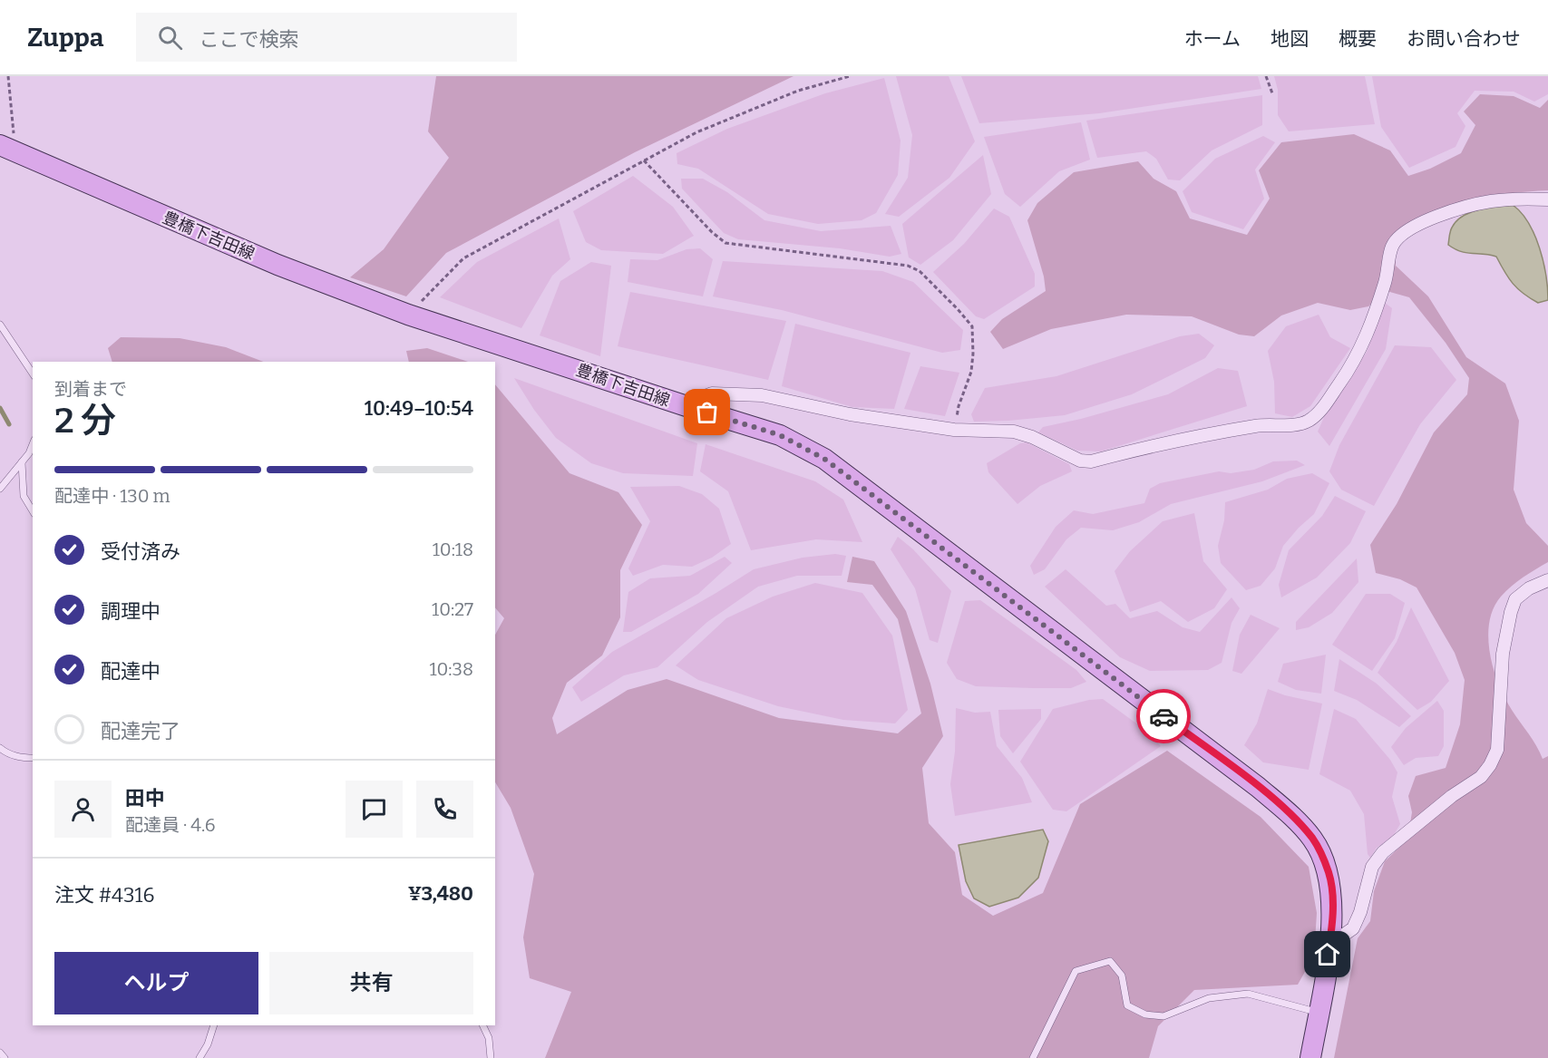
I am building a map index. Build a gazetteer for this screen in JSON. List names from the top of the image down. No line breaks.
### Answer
{"streets":{"main road":["豊橋下吉田線"]},"page":{"header":"Zuppa","search":"ここで検索","nav":["ホーム","地図","概要","お問い合わせ"],"heading":["2 分","到着まで","10:49–10:54"],"panel":["田中","配達員 · 4.6","注文 #4316","¥3,480"],"bar":"配達中 · 130 m","list":[["受付済み","10:18"],["調理中","10:27"],["配達中","10:38"],"配達完了"],"buttons":["ヘルプ","共有"]}}
